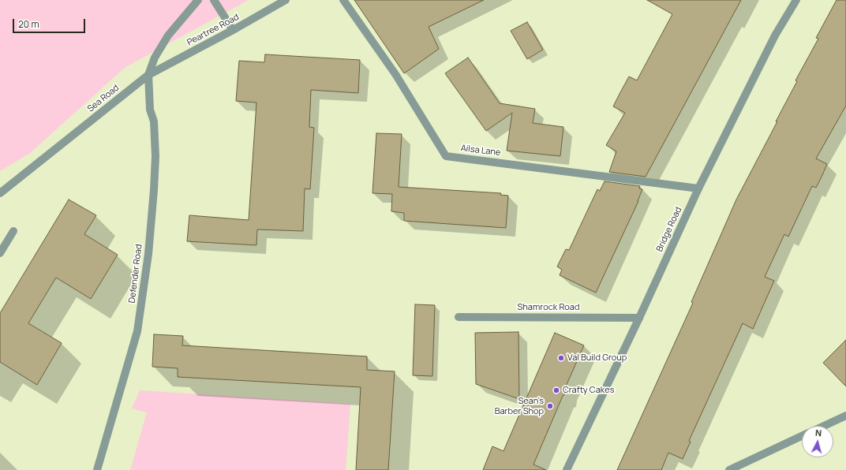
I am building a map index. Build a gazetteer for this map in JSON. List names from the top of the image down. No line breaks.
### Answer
{"streets":{"street":["Peartree Road","Sea Road","Ailsa Lane","Bridge Road","Defender Road","Shamrock Road"]},"crossings":[["Peartree Road","Sea Road"],["Peartree Road","Defender Road"],["Sea Road","Defender Road"],["Ailsa Lane","Bridge Road"],["Bridge Road","Shamrock Road"]],"places":["Val Build Group","Crafty Cakes","Sean's Barber Shop"],"scale_bar":"20 m","north":"top"}
